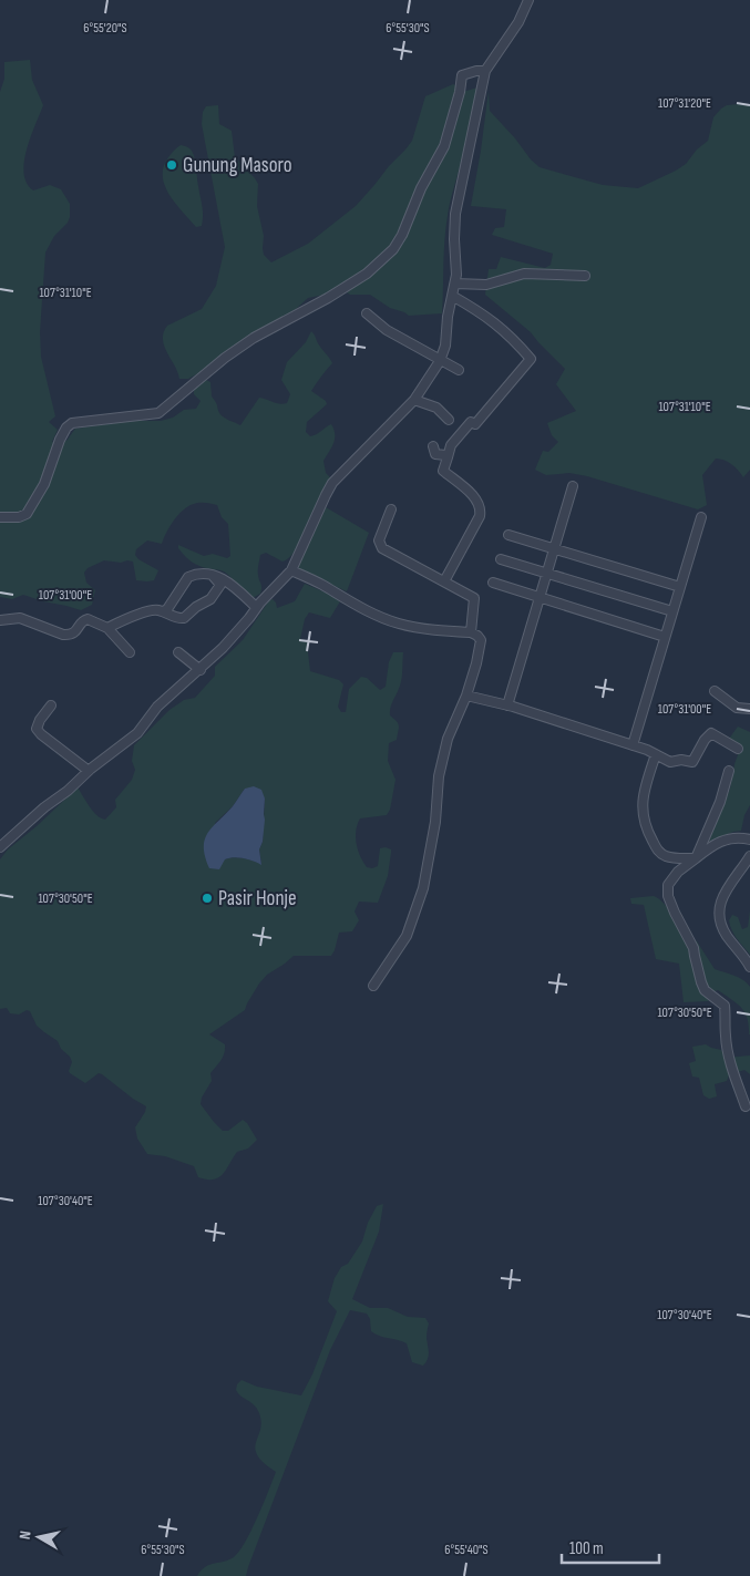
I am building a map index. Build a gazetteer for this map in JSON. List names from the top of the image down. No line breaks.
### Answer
{"places":["Gunung Masoro","Pasir Honje"],"scale_bar":"100 m","north":"left","coordinates":["6°55'30\"S","6°55'20\"S","107°31'20\"E","107°31'10\"E","107°31'00\"E","107°30'50\"E","107°30'40\"E","6°55'40\"S"]}
